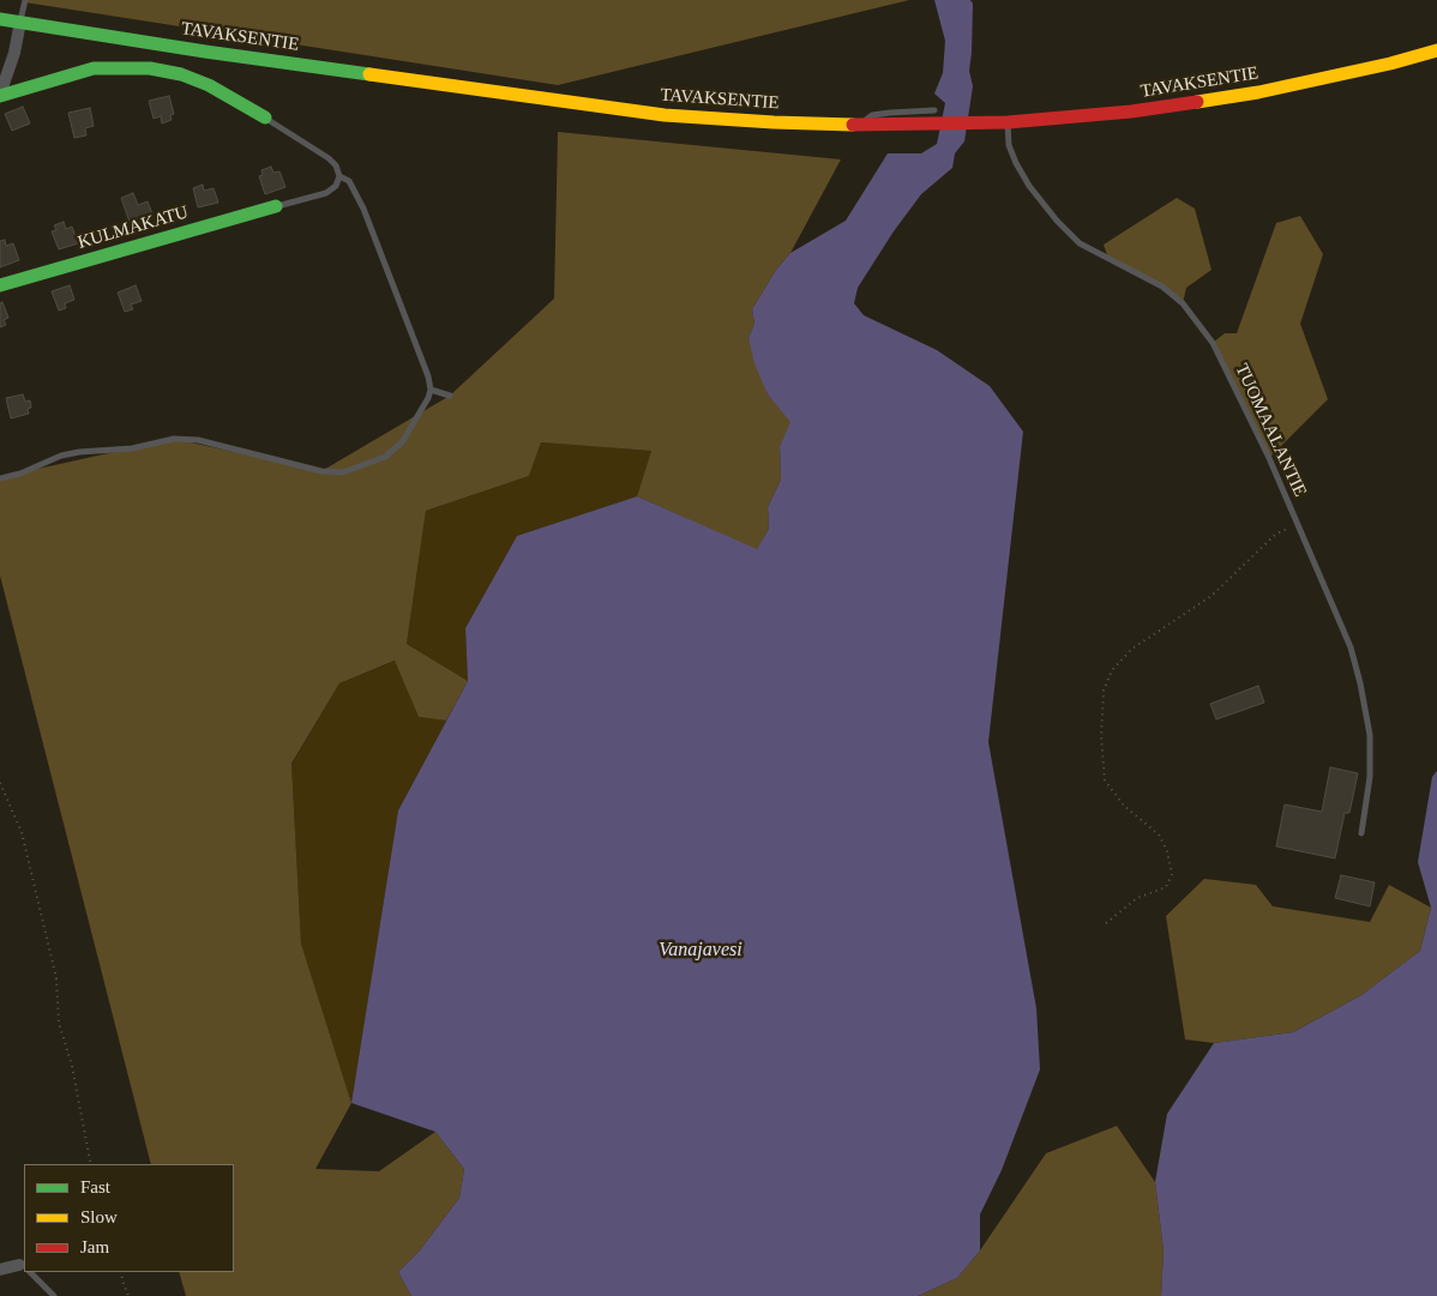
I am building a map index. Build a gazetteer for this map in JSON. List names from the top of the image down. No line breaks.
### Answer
{"streets":{"main road":["TAVAKSENTIE","KULMAKATU"],"lane":["TUOMAALANTIE"]},"crossings":[["TAVAKSENTIE","TUOMAALANTIE"]],"water":["Vanajavesi"],"legend":["Fast","Slow","Jam"]}
